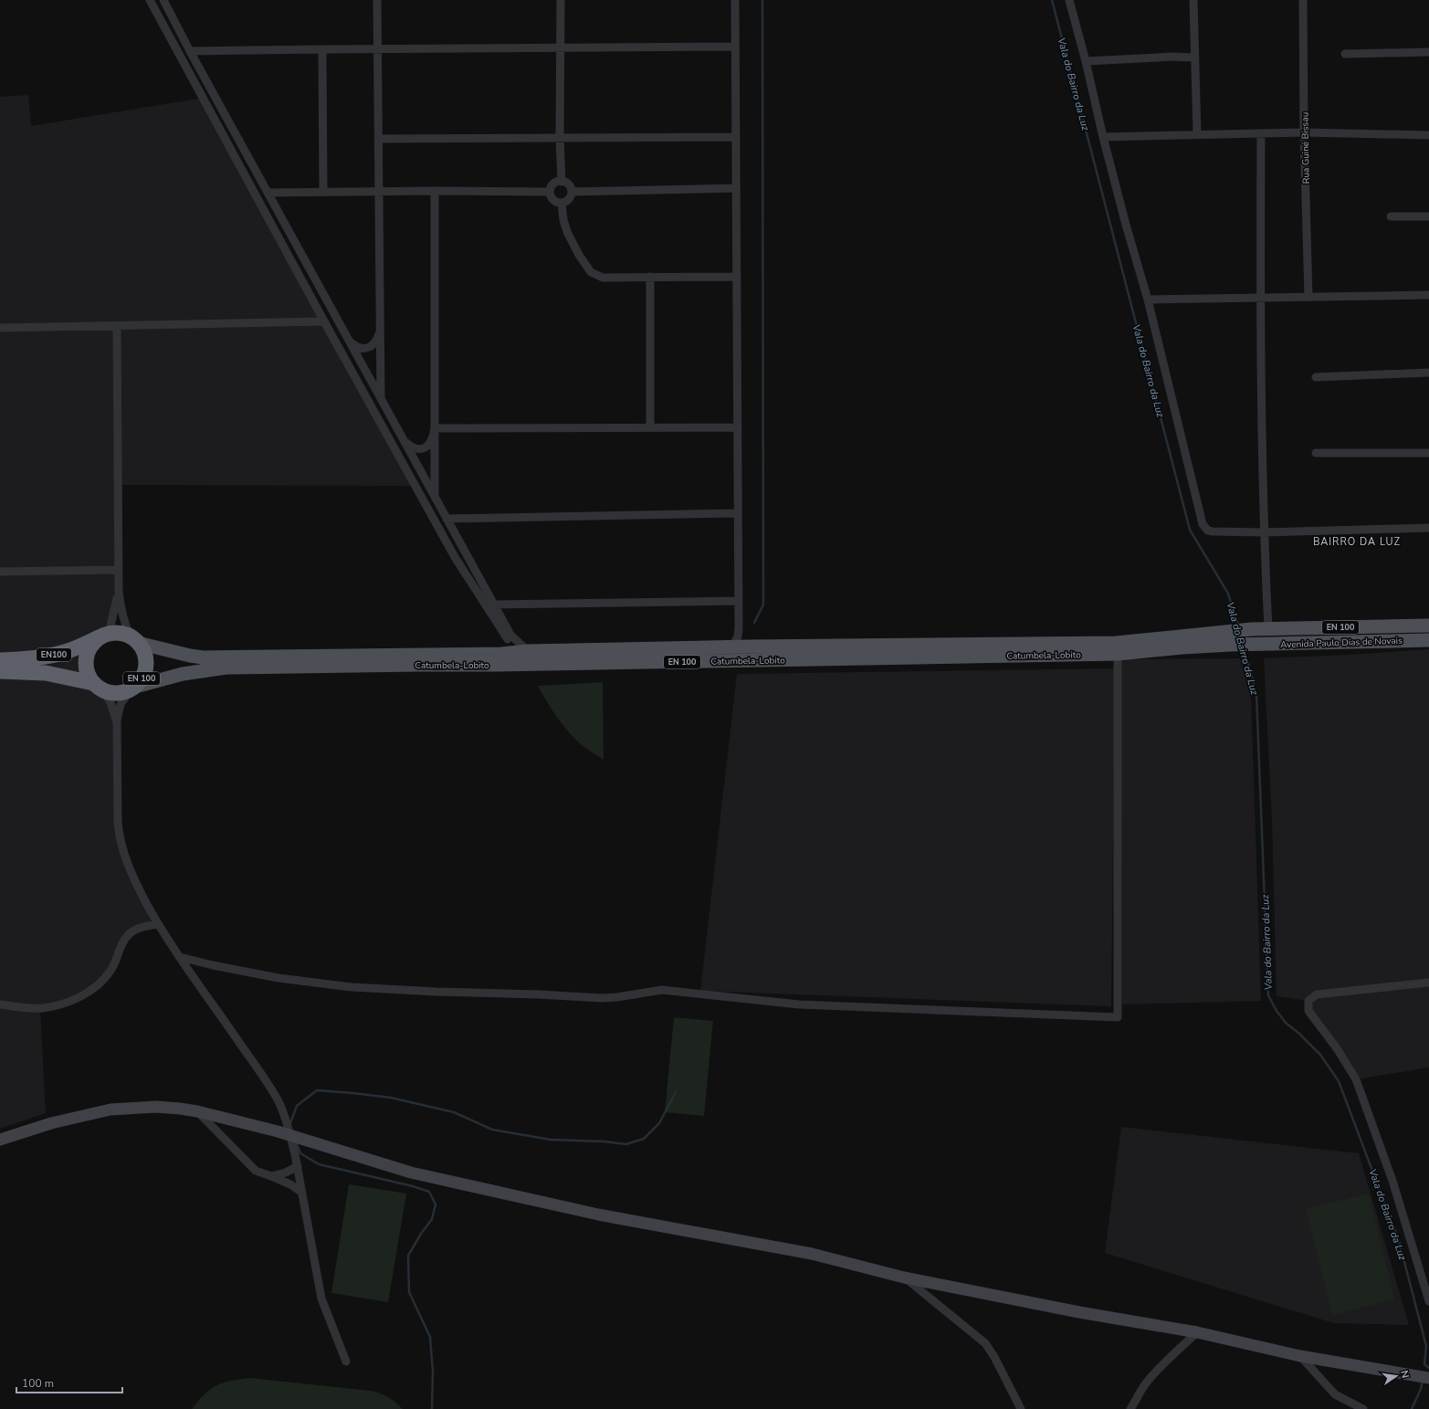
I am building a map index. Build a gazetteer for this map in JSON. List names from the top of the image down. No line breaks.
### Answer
{"streets":{"highway":["EN 100","EN100"],"main road":["Avenida Paulo Dias de Novais","Catumbela-Lobito"],"street":["Rua Guiné Bissau"]},"crossings":[["EN 100","EN100"],["EN 100","Catumbela-Lobito"],["Avenida Paulo Dias de Novais","Catumbela-Lobito"],["EN100","Catumbela-Lobito"]],"districts":["BAIRRO DA LUZ"],"water":["Vala do Bairro da Luz"],"scale_bar":"100 m","north":"right"}
